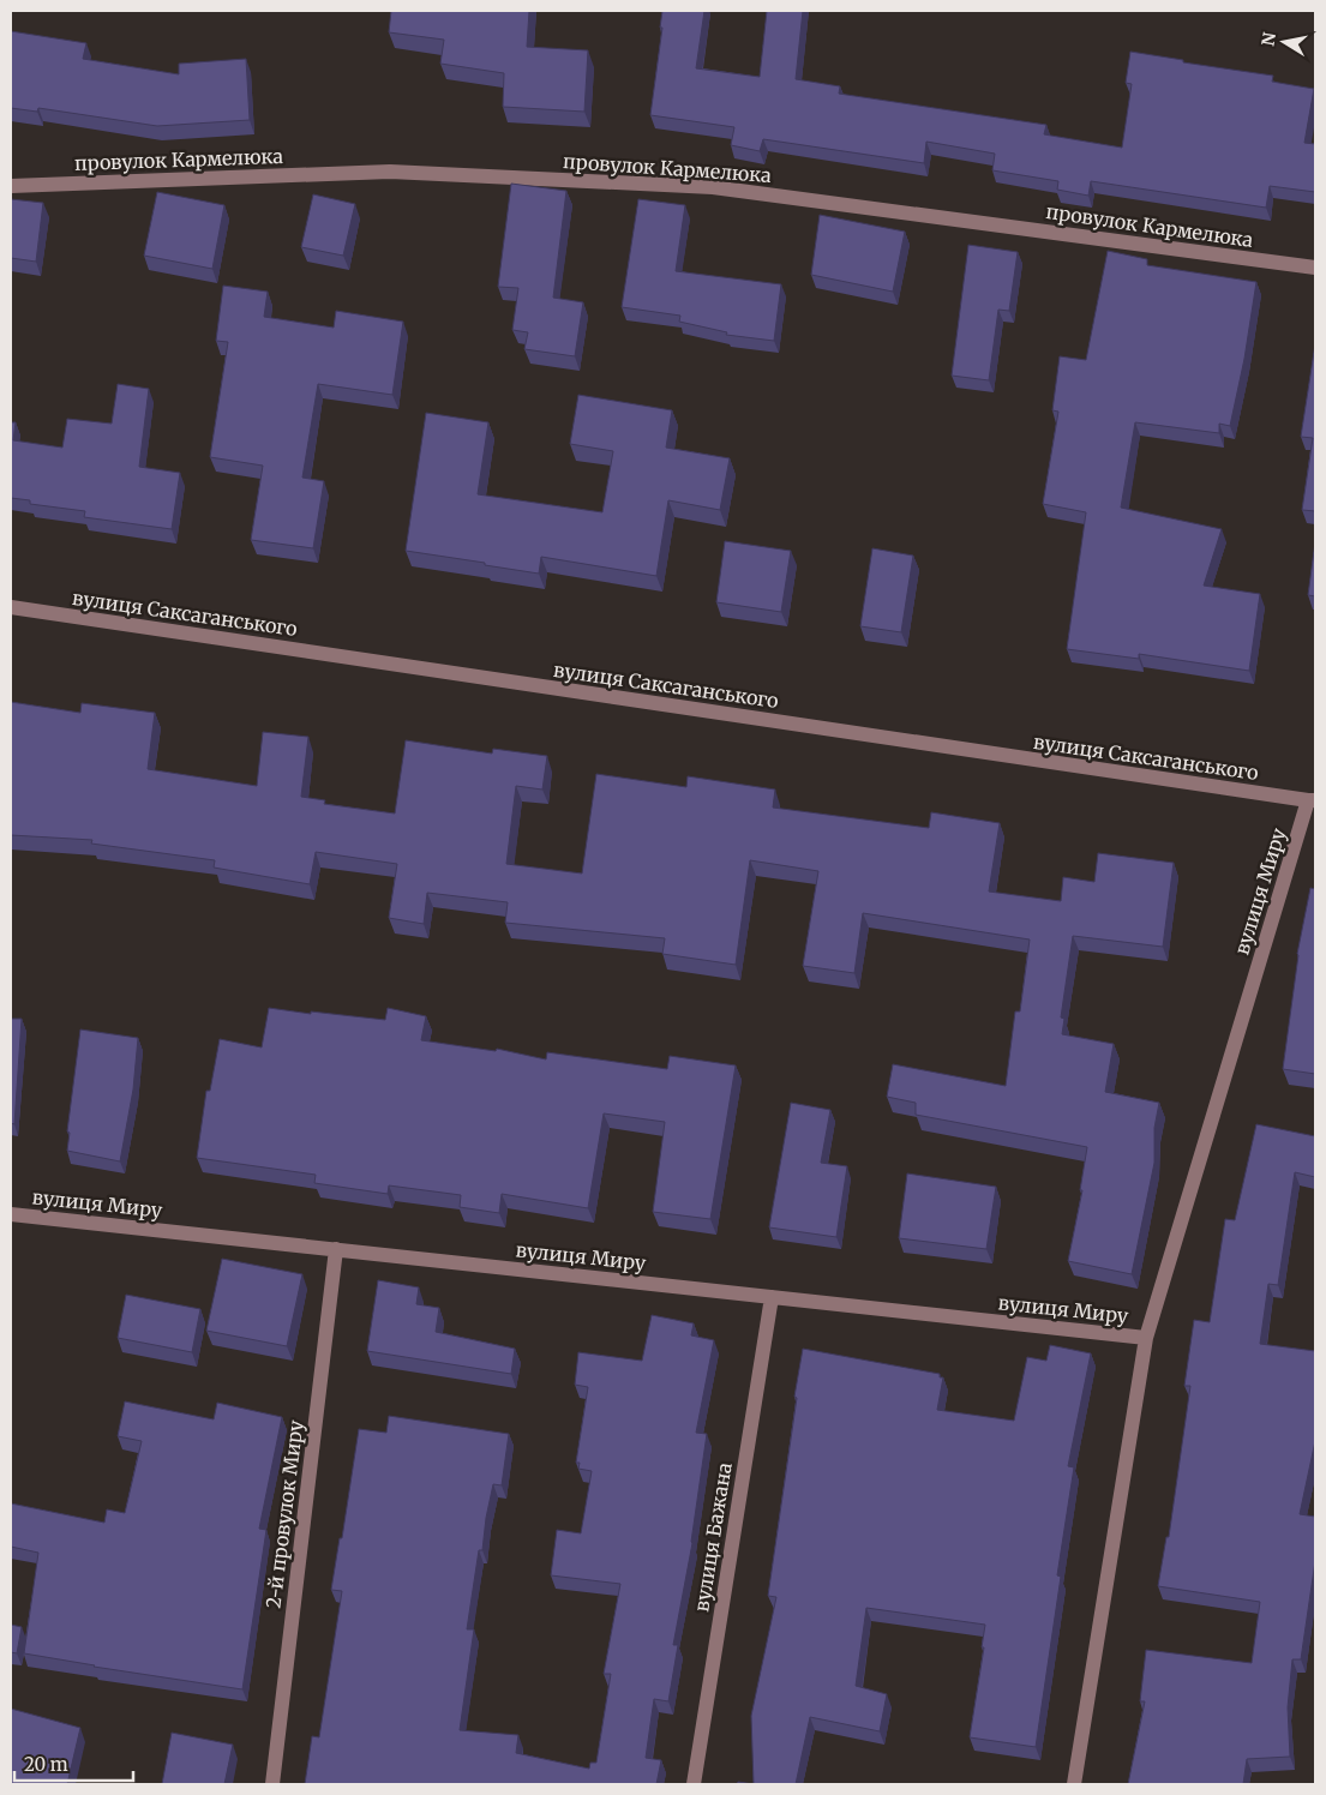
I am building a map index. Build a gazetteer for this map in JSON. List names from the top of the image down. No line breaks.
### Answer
{"streets":{"street":["провулок Кармелюка","вулиця Саксаганського","вулиця Миру","2-й провулок Миру","вулиця Бажана"]},"crossings":[["вулиця Саксаганського","вулиця Миру"],["вулиця Миру","2-й провулок Миру"],["вулиця Миру","вулиця Бажана"]],"scale_bar":"20 m","north":"left"}
